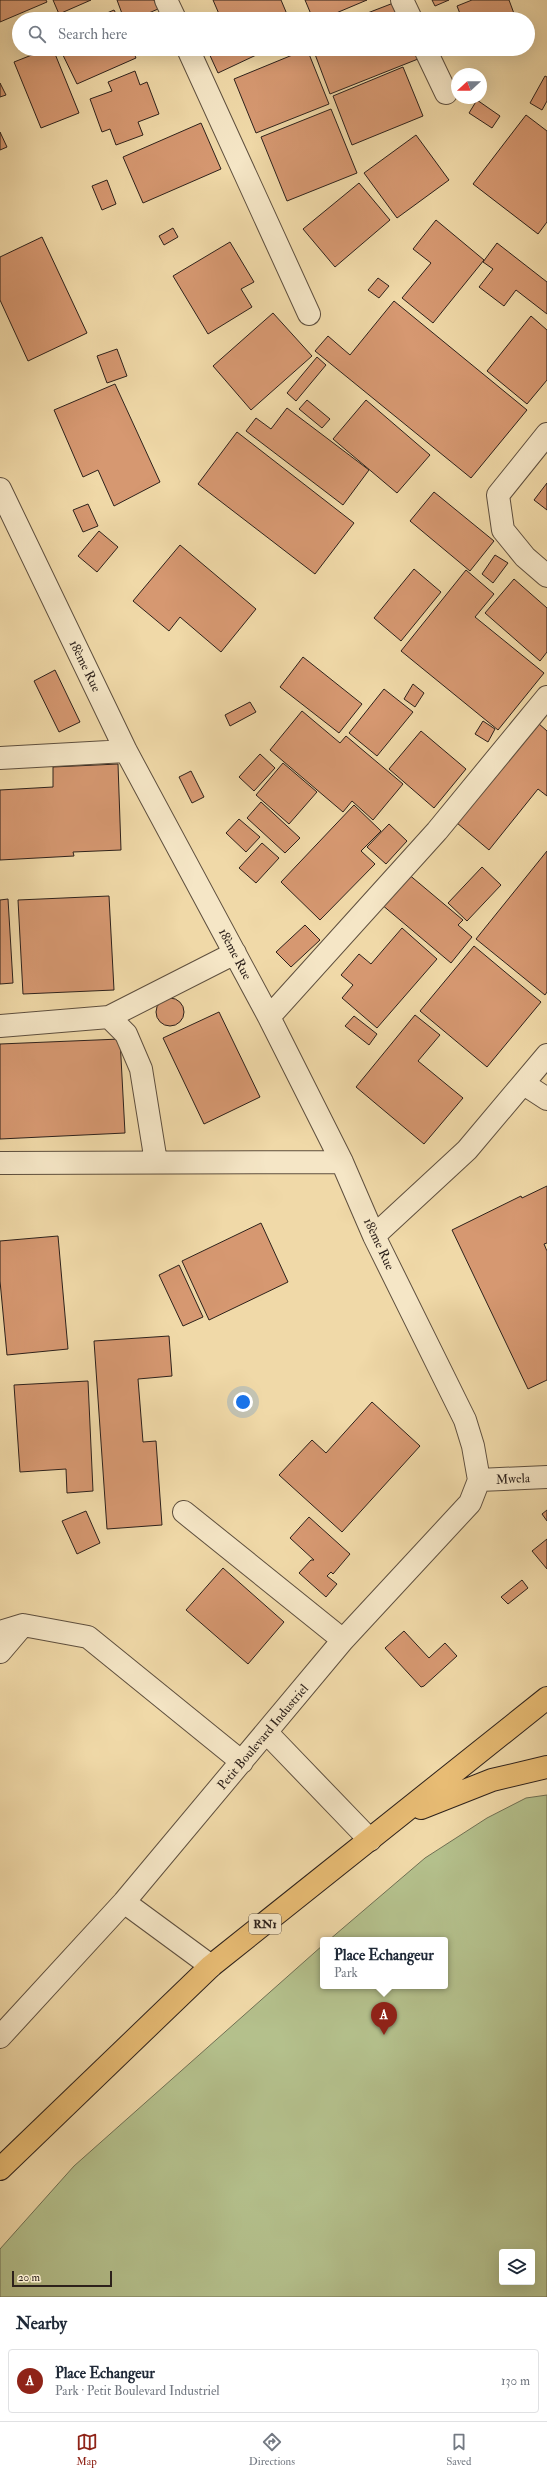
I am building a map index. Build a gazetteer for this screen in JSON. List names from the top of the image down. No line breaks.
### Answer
{"streets":{"highway":["RN1"],"street":["18ème Rue","Mwela","Petit Boulevard Industriel"]},"crossings":[["18ème Rue","Mwela"],["18ème Rue","Petit Boulevard Industriel"],["Mwela","Petit Boulevard Industriel"]],"scale_bar":"20 m","north":"left","page":{"search":"Search here","popup":["Place Echangeur","Park"],"pins":"A","scale":"20 m","heading":"Nearby","list":[{"mark":"A","name":"Place Echangeur","note":"Park · Petit Boulevard Industriel","value":"130 m"}],"nav":["Map","Directions","Saved"]}}
